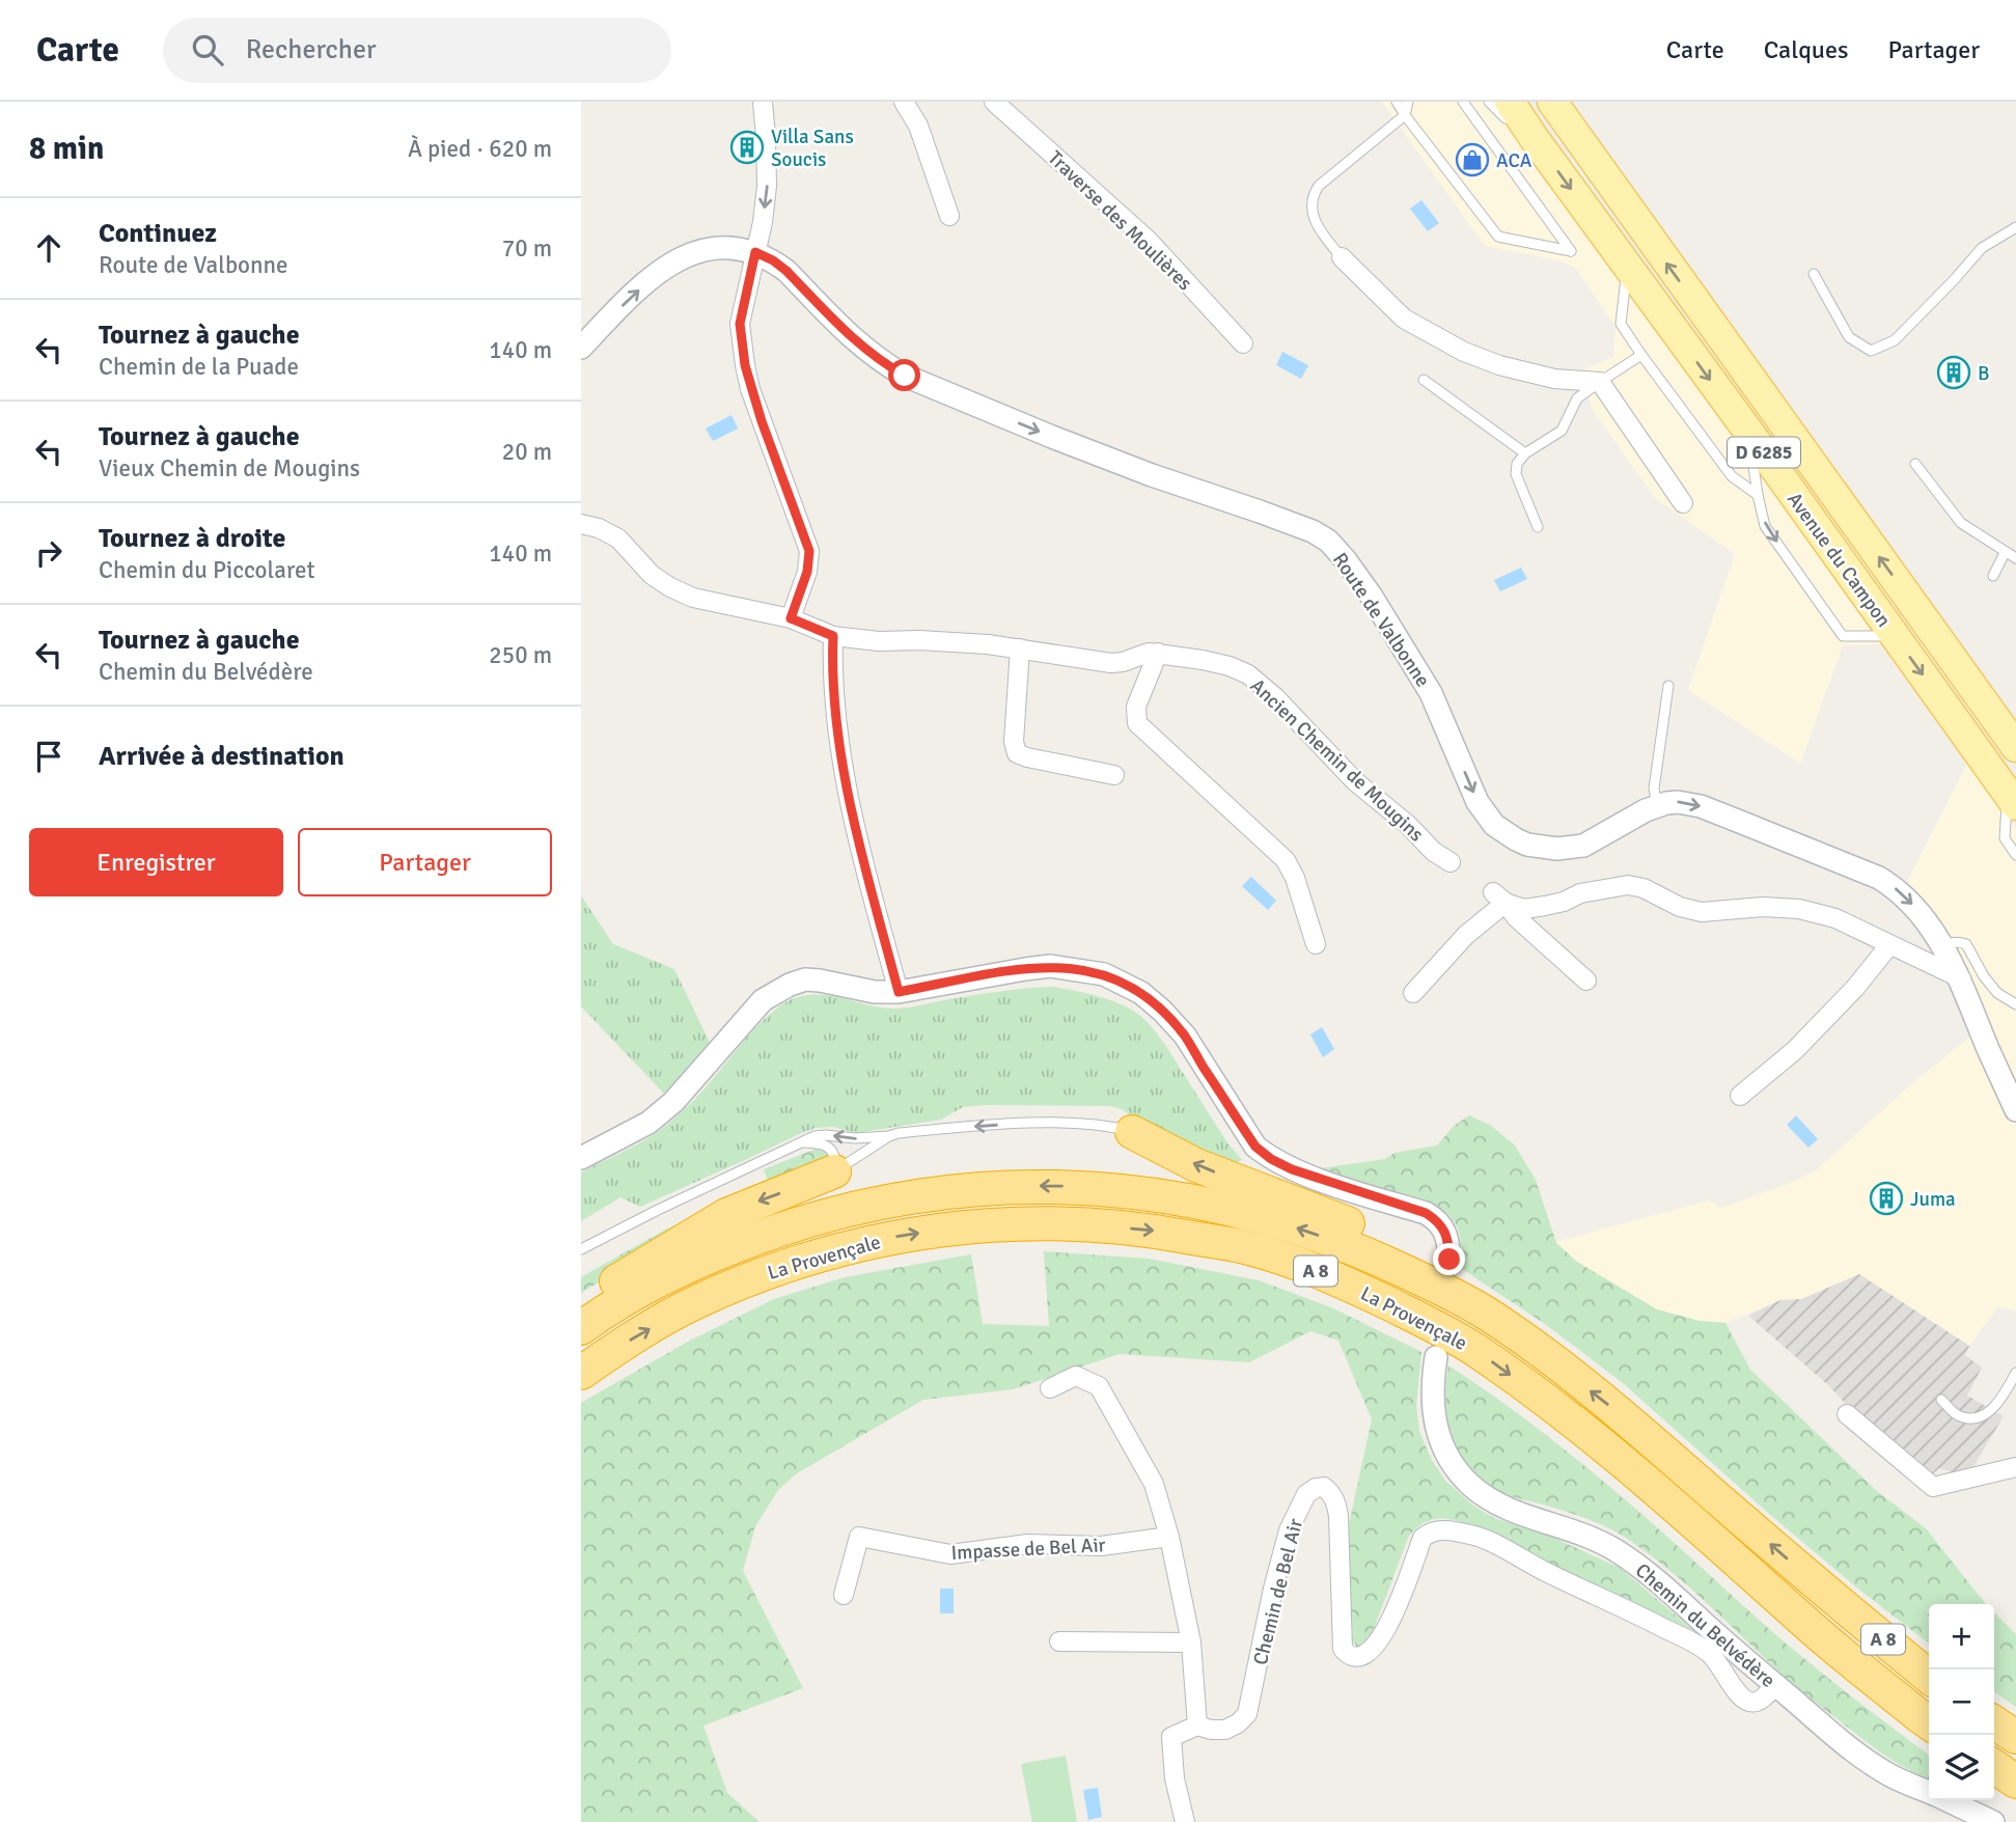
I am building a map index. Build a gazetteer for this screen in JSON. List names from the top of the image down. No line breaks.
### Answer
{"streets":{"highway":["La Provençale","A 8"],"main road":["D 6285","Avenue du Campon"],"street":["Traverse des Moulières","Route de Valbonne","Ancien Chemin de Mougins","Impasse de Bel Air","Chemin de Bel Air","Chemin du Belvédère"]},"crossings":[["Chemin de Bel Air","Chemin du Belvédère"]],"places":{"building":["Villa Sans Soucis","B","Juma"],"shop":["ACA"]},"page":{"header":"Carte","search":"Rechercher","nav":["Carte","Calques","Partager"],"heading":["8 min","À pied · 620 m"],"list":[["Continuez","Route de Valbonne","70 m"],["Tournez à gauche","Chemin de la Puade","140 m"],["Tournez à gauche","Vieux Chemin de Mougins","20 m"],["Tournez à droite","Chemin du Piccolaret","140 m"],["Tournez à gauche","Chemin du Belvédère","250 m"],"Arrivée à destination"],"buttons":["Enregistrer","Partager"],"map_buttons":["+","−"]}}
